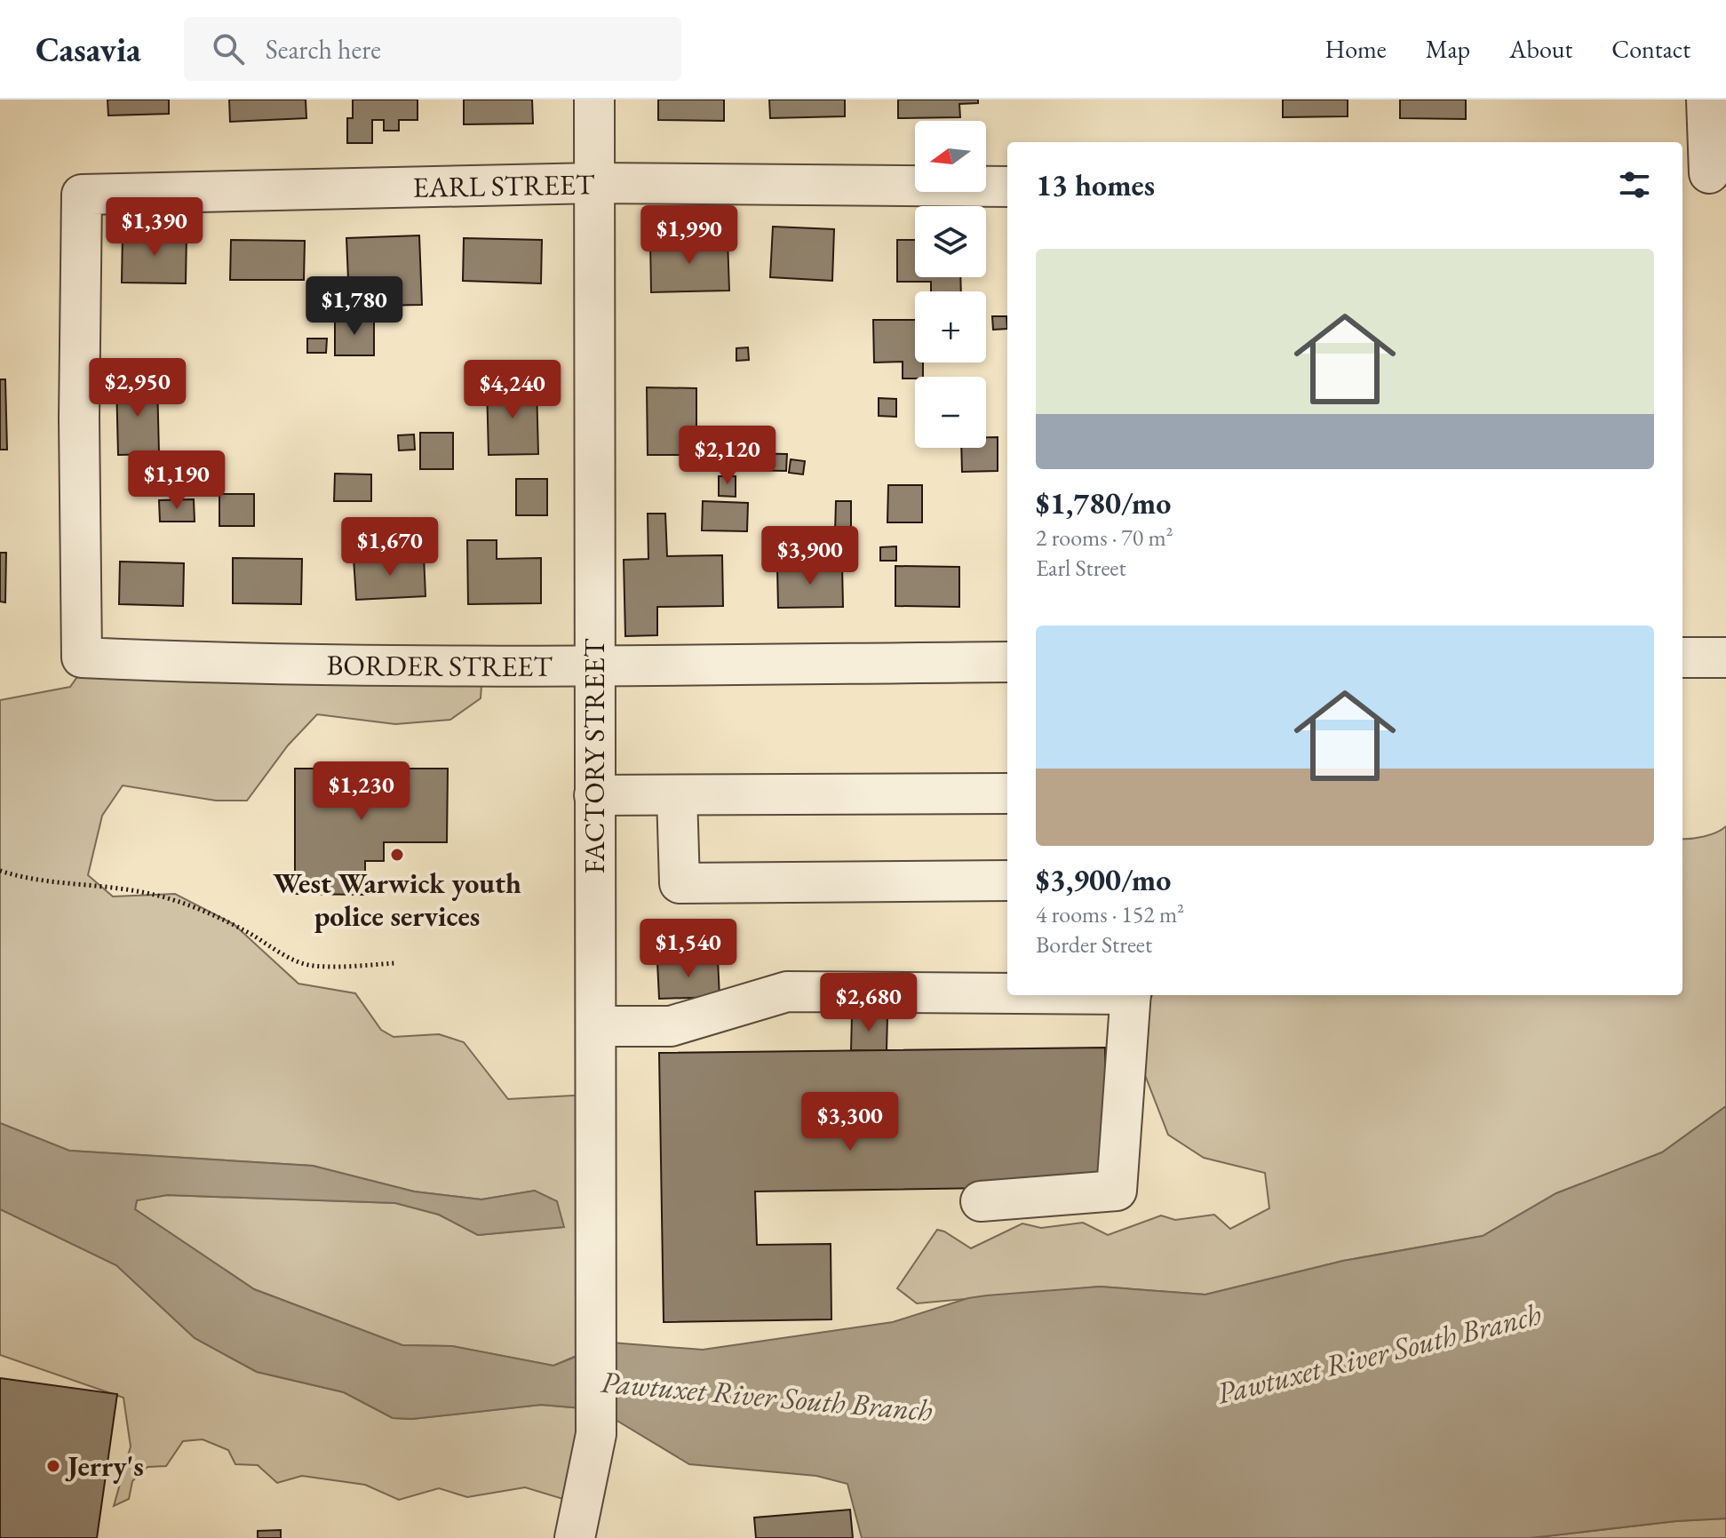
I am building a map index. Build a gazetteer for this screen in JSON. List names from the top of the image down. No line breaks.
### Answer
{"streets":{"street":["EARL STREET","BORDER STREET","FACTORY STREET"]},"crossings":[["EARL STREET","BORDER STREET"],["EARL STREET","FACTORY STREET"],["BORDER STREET","FACTORY STREET"]],"water":["Pawtuxet River South Branch"],"places":["West Warwick youth police services","Jerry's"],"north":"left","page":{"header":"Casavia","search":"Search here","nav":["Home","Map","About","Contact"],"map_buttons":["+","−"],"heading":"13 homes","price":["$1,390","$1,990","$1,780","$2,950","$4,240","$2,120","$1,190","$1,670","$3,900","$1,230","$1,540","$2,680","$3,300"],"list":[{"name":"$1,780/mo","note":"2 rooms · 70 m² · Earl Street"},{"name":"$3,900/mo","note":"4 rooms · 152 m² · Border Street"}]}}
